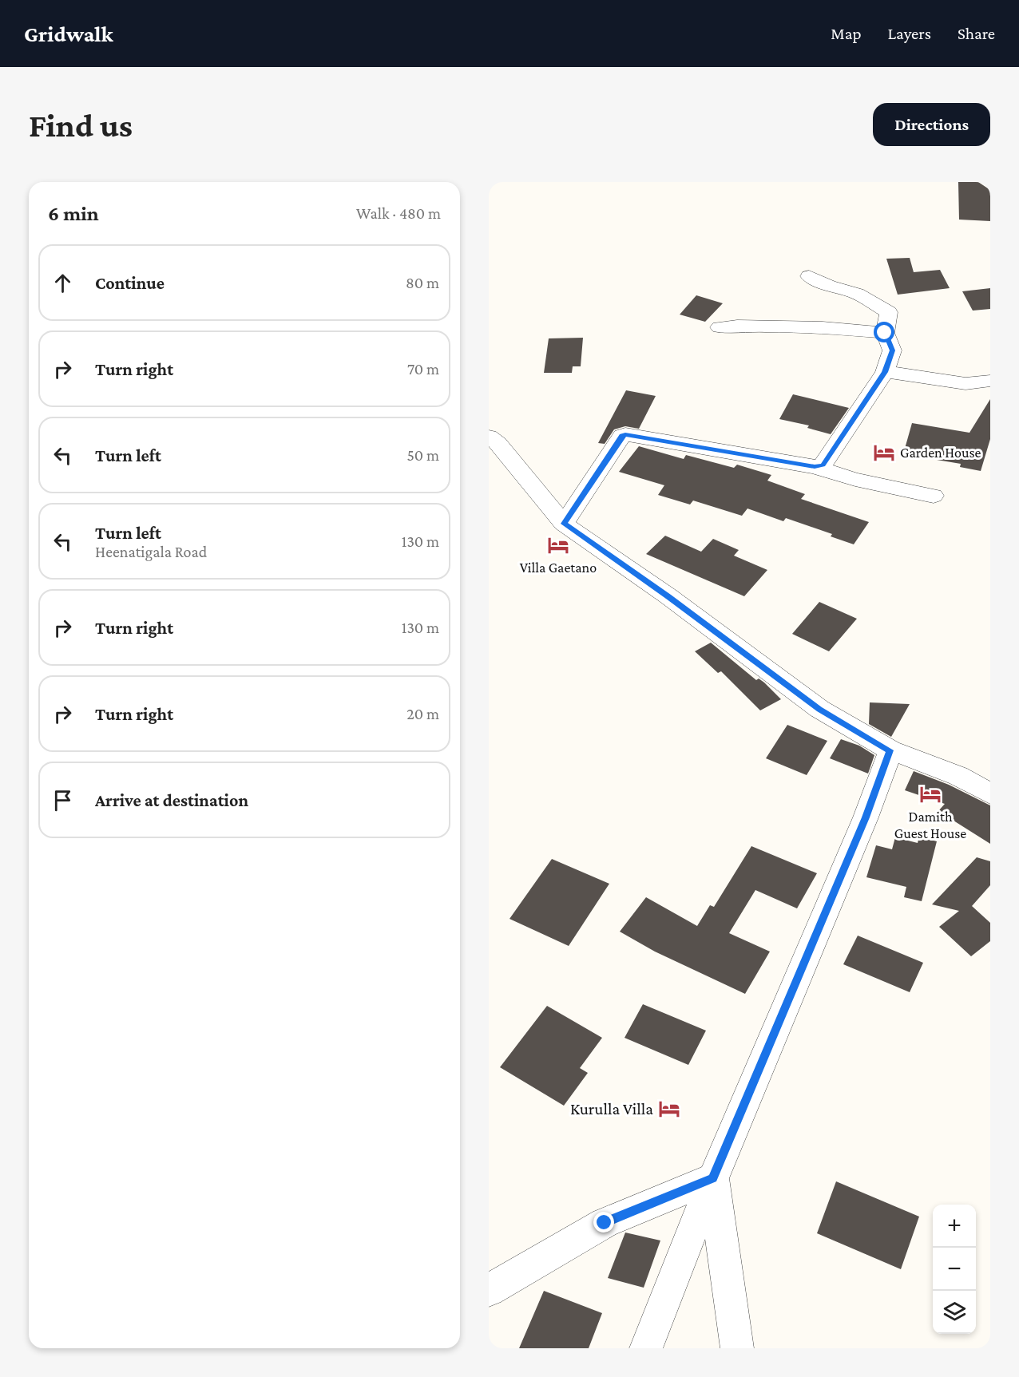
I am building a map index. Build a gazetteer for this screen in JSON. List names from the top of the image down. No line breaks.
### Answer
{"places":{"hotel":["Garden House","Villa Gaetano","Damith Guest House","Kurulla Villa"]},"page":{"header":"Gridwalk","nav":["Map","Layers","Share"],"buttons":"Directions","title":"Find us","heading":["6 min","Walk · 480 m"],"list":[["Continue","80 m"],["Turn right","70 m"],["Turn left","50 m"],["Turn left","Heenatigala Road","130 m"],["Turn right","130 m"],["Turn right","20 m"],"Arrive at destination"],"map_buttons":["+","−"]}}
